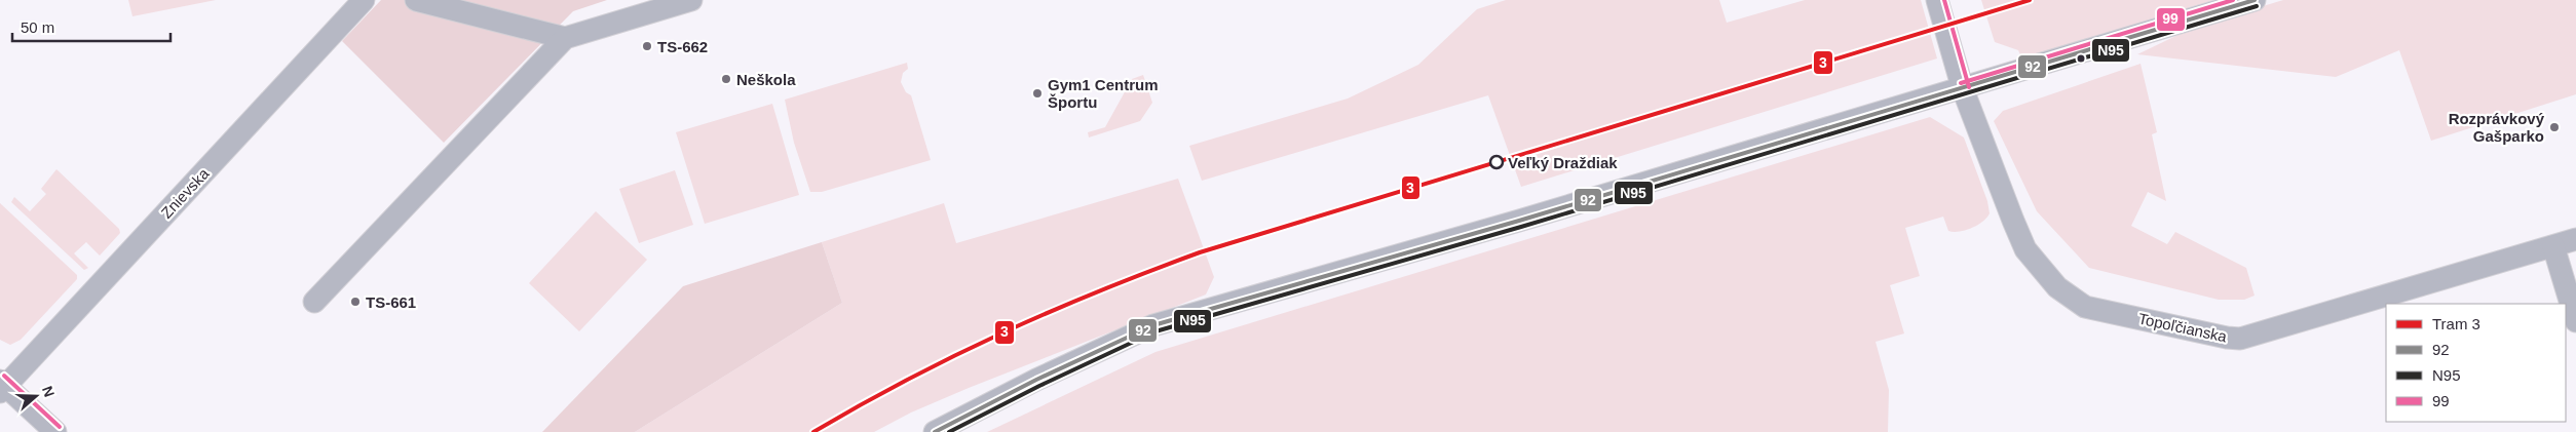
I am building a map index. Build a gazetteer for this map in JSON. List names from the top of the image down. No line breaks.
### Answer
{"streets":{"street":["Znievska","Topoľčianska"]},"places":["TS-662","Neškola","Gym1 Centrum Športu","Rozprávkový Gašparko","Veľký Draždiak","TS-661"],"lines":["tram line 3","transit line 92","transit line 99","transit line N95"],"legend":["Tram 3","92","N95","99"],"scale_bar":"50 m","north":"right"}
